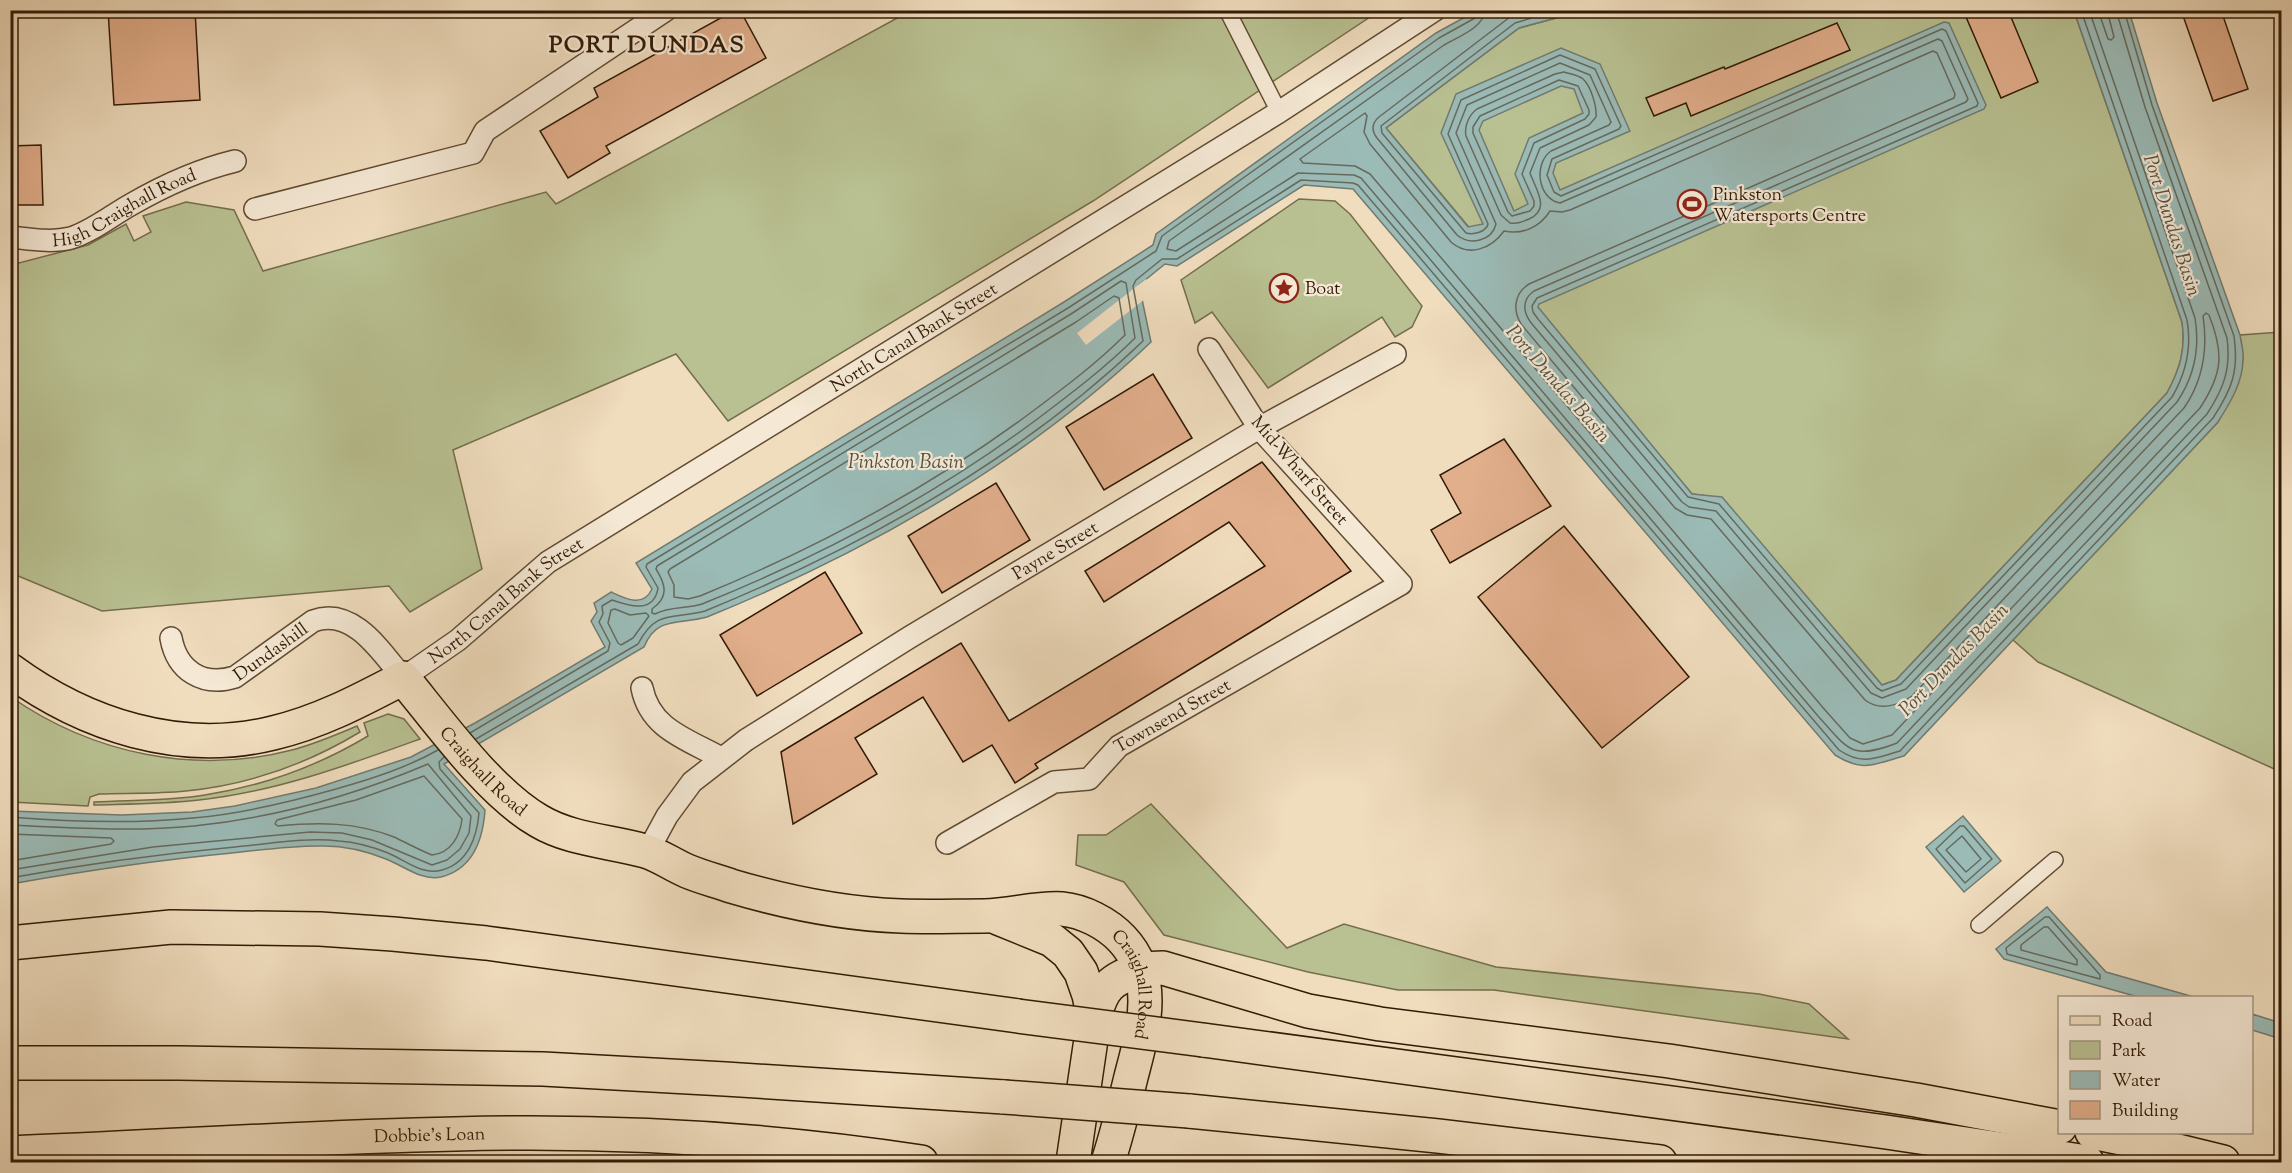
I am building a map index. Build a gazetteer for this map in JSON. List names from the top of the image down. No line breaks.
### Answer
{"streets":{"main road":["Craighall Road","Dobbie's Loan"],"street":["High Craighall Road","North Canal Bank Street","Mid-Wharf Street","Payne Street","Dundashill","Townsend Street"]},"crossings":[["North Canal Bank Street","Dundashill"],["North Canal Bank Street","Craighall Road"],["Mid-Wharf Street","Payne Street"],["Mid-Wharf Street","Townsend Street"],["Payne Street","Craighall Road"],["Dundashill","Craighall Road"]],"districts":["PORT DUNDAS"],"water":["Port Dundas Basin","Pinkston Basin"],"places":{"sports":["Pinkston Watersports Centre"],"place":["Boat"]},"legend":["Road","Park","Water","Building"]}
